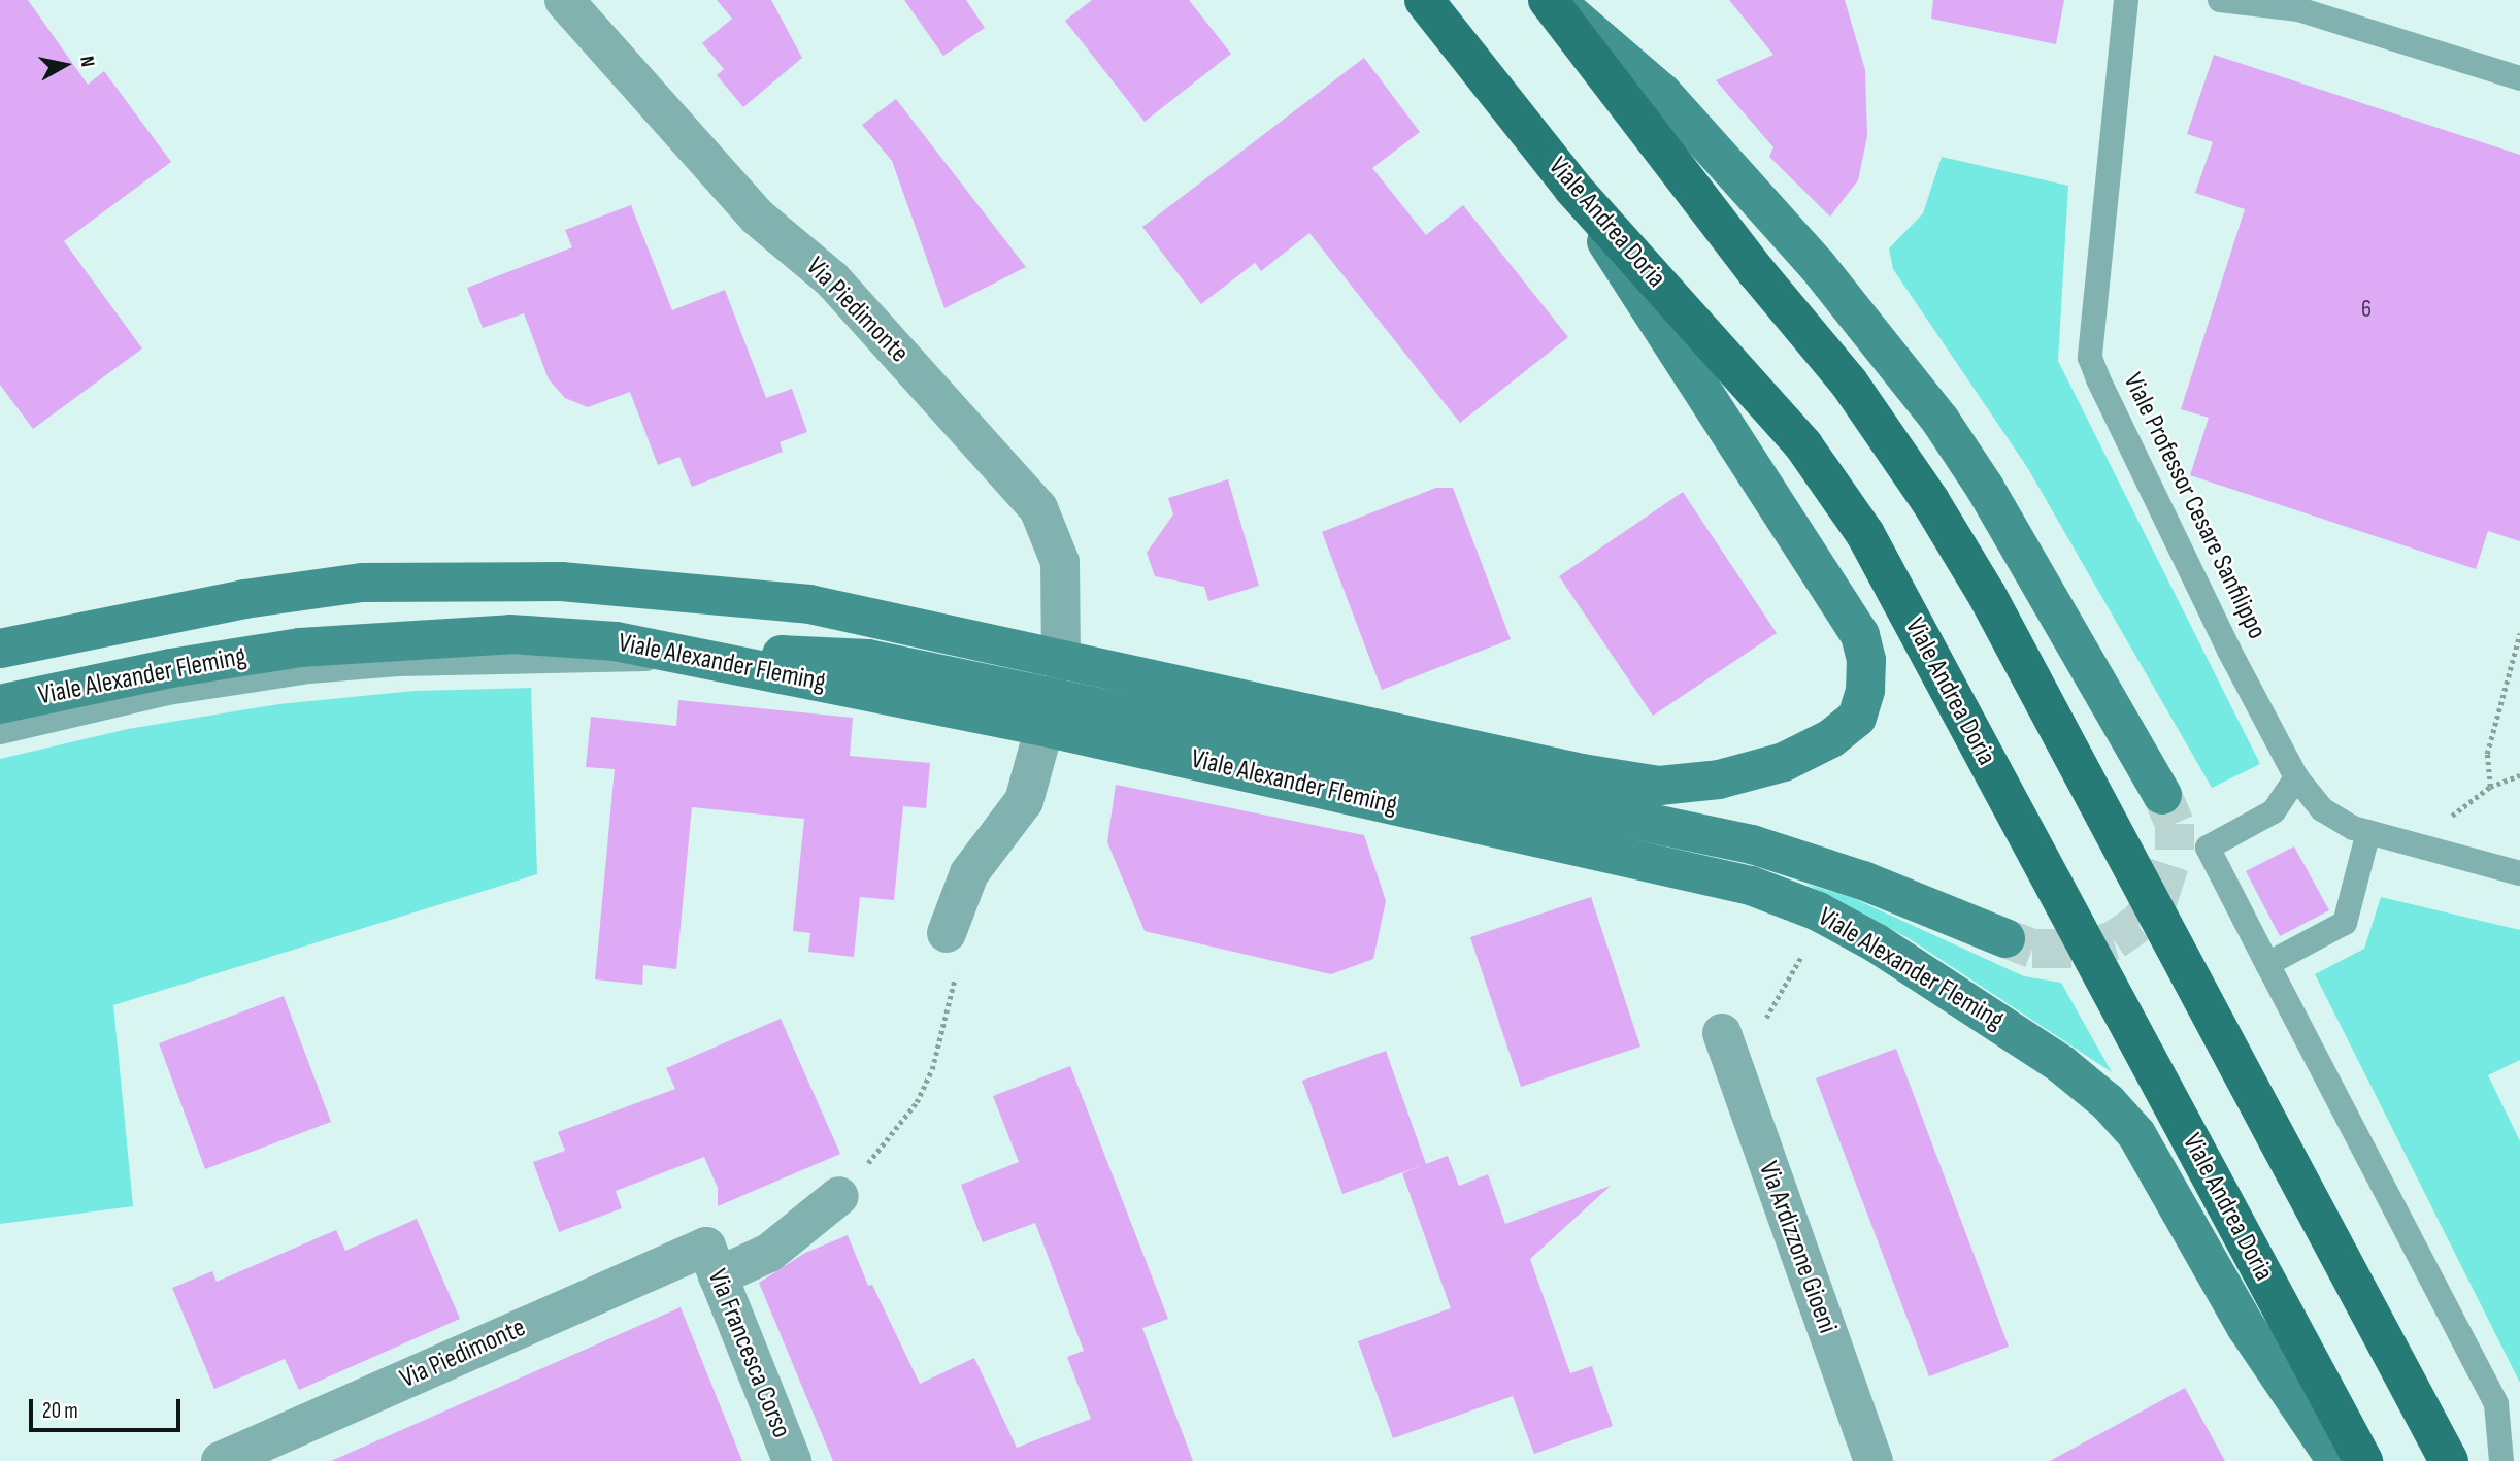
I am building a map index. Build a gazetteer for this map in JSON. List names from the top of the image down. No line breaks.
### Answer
{"streets":{"main road":["Viale Andrea Doria","Viale Alexander Fleming"],"street":["Via Piedimonte","Via Ardizzone Gioeni","Via Francesca Corso"],"lane":["Viale Professor Cesare Sanfilippo"]},"crossings":[["Viale Andrea Doria","Viale Alexander Fleming"],["Via Piedimonte","Viale Alexander Fleming"],["Via Piedimonte","Via Francesca Corso"]],"house_numbers":["6"],"scale_bar":"20 m","north":"right"}
